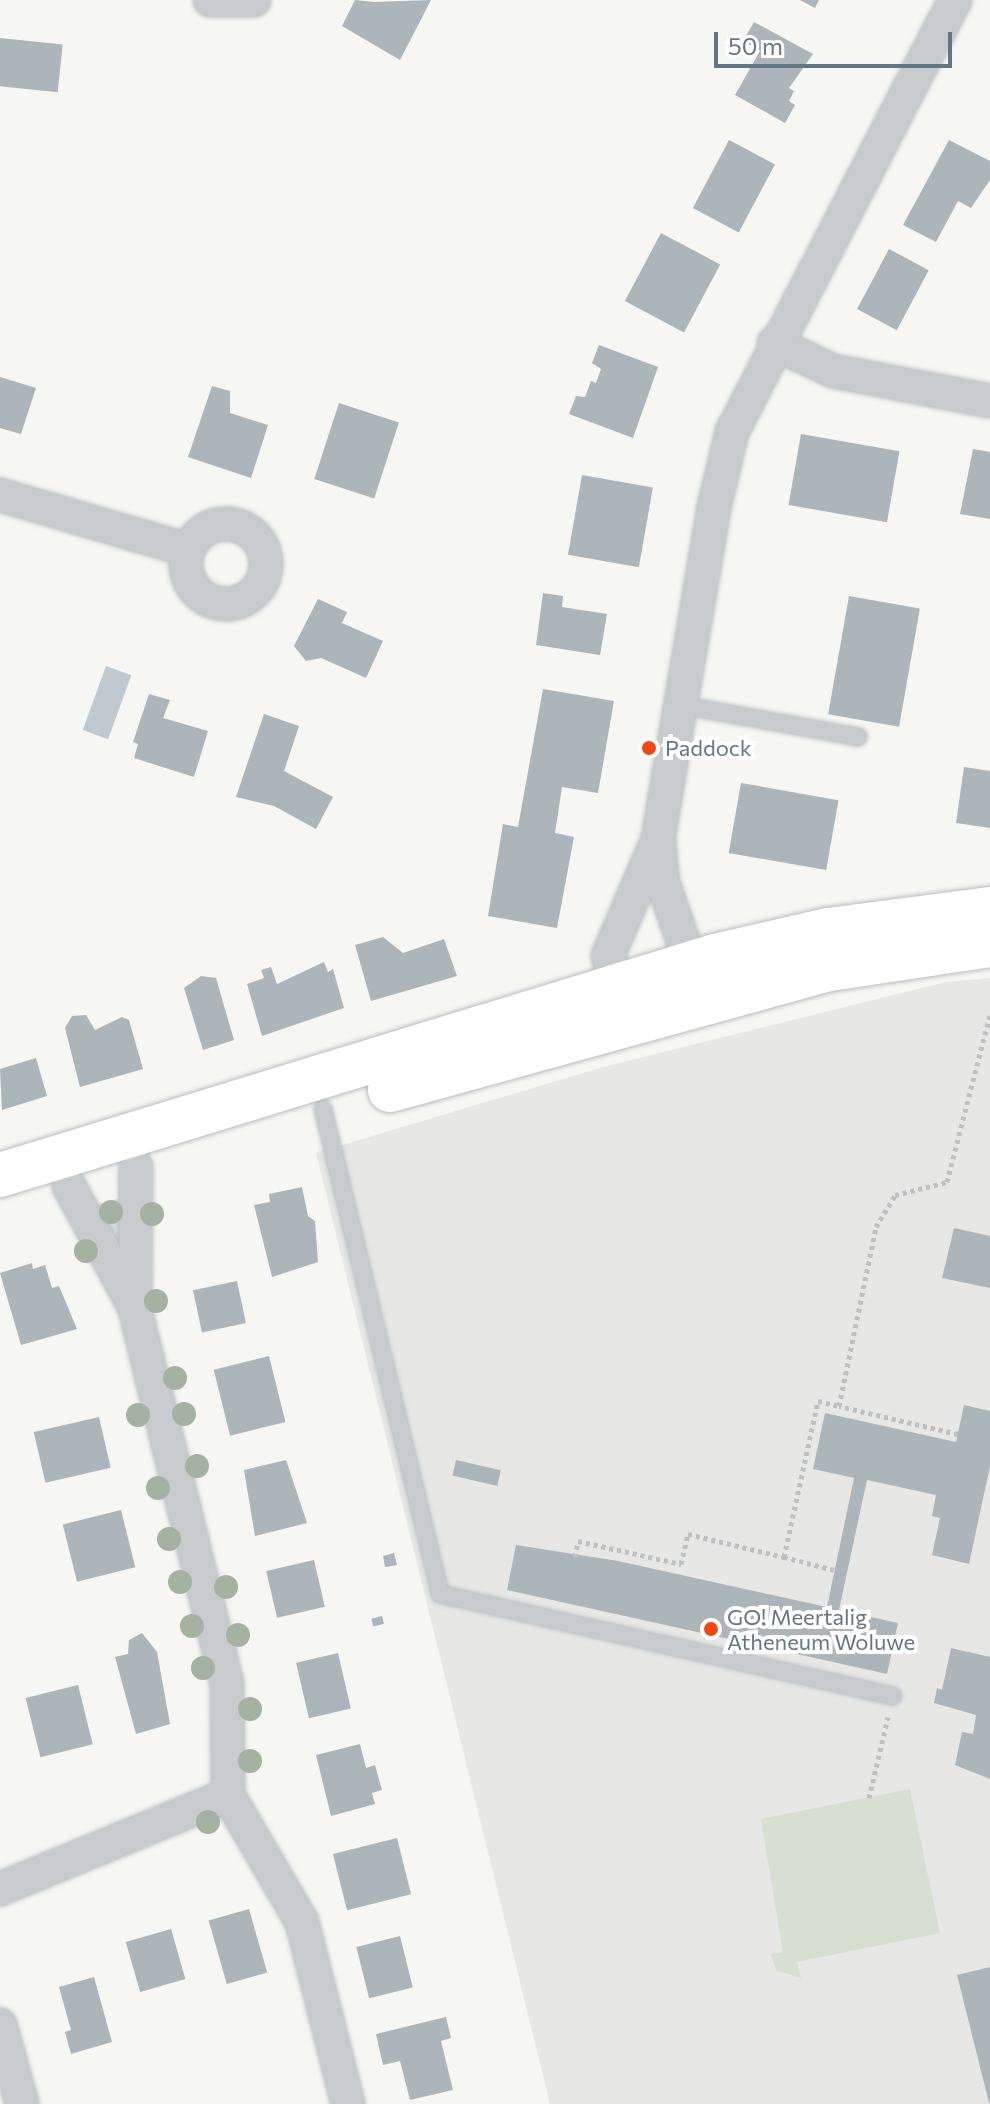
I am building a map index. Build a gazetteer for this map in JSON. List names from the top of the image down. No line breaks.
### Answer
{"places":["Paddock","GO! Meertalig Atheneum Woluwe"],"scale_bar":"50 m"}
